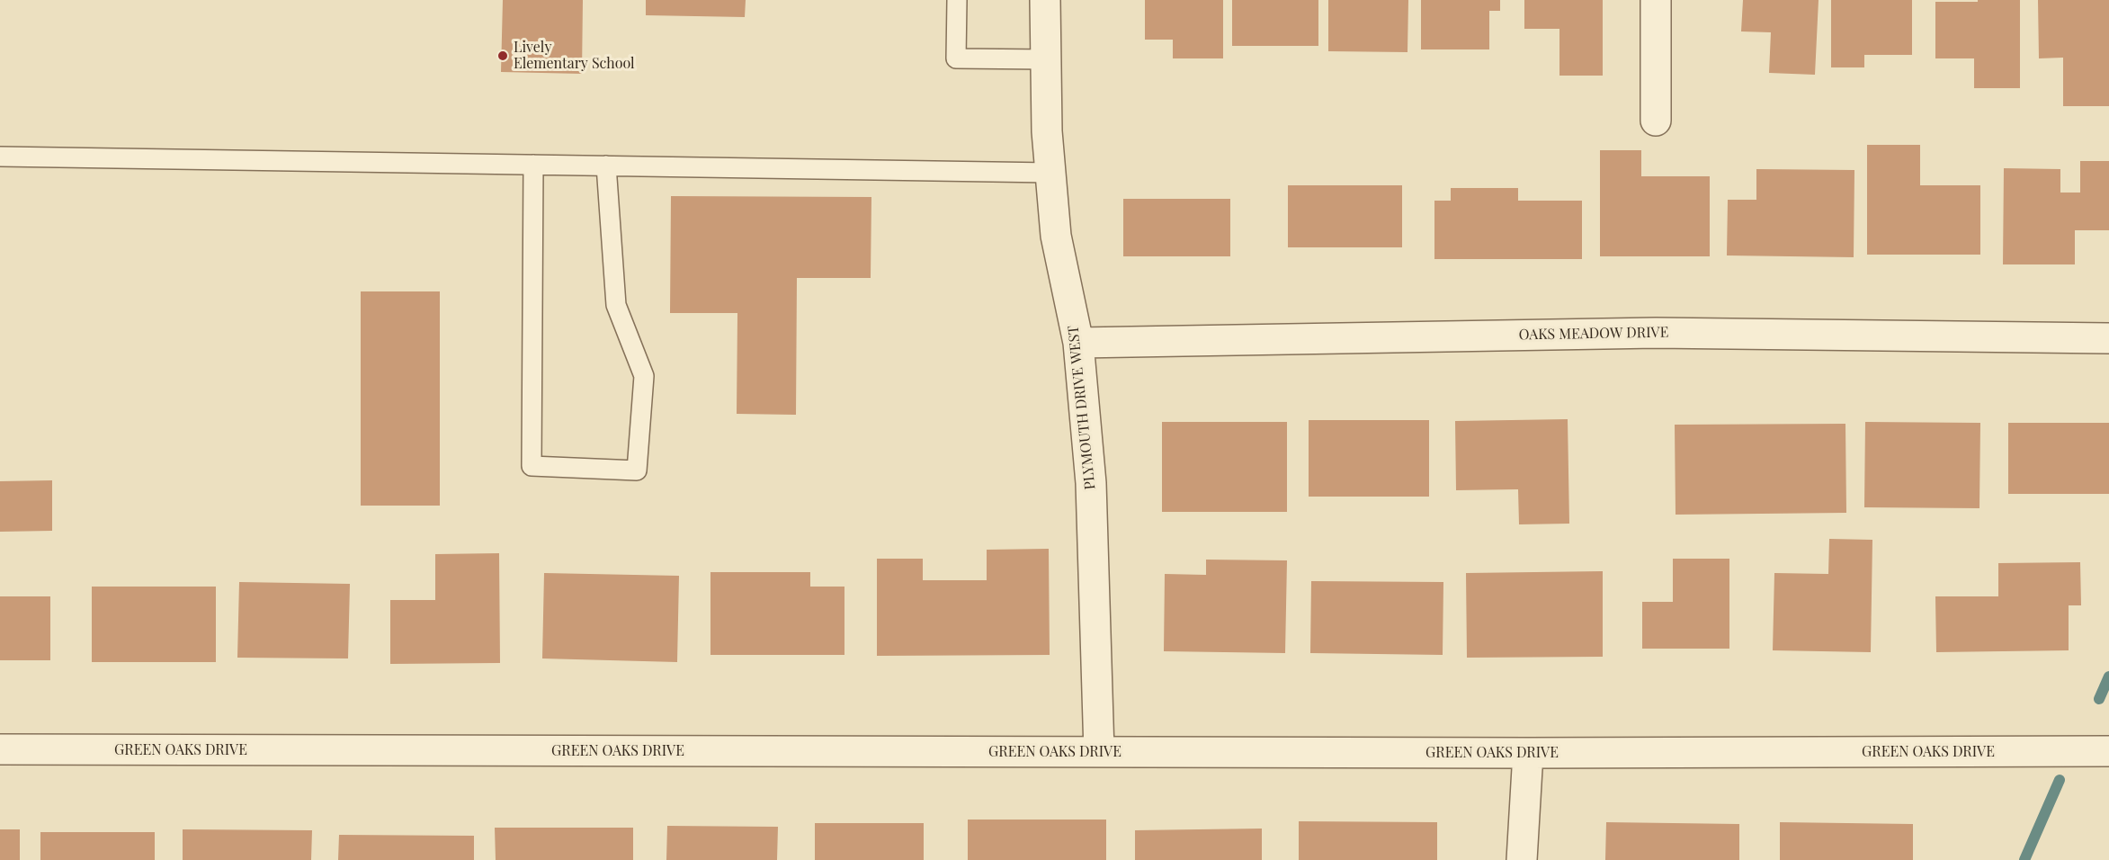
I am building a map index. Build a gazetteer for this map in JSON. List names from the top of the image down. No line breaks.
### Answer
{"streets":{"street":["OAKS MEADOW DRIVE","PLYMOUTH DRIVE WEST","GREEN OAKS DRIVE"]},"crossings":[["OAKS MEADOW DRIVE","PLYMOUTH DRIVE WEST"],["PLYMOUTH DRIVE WEST","GREEN OAKS DRIVE"]],"places":["Lively Elementary School"]}
